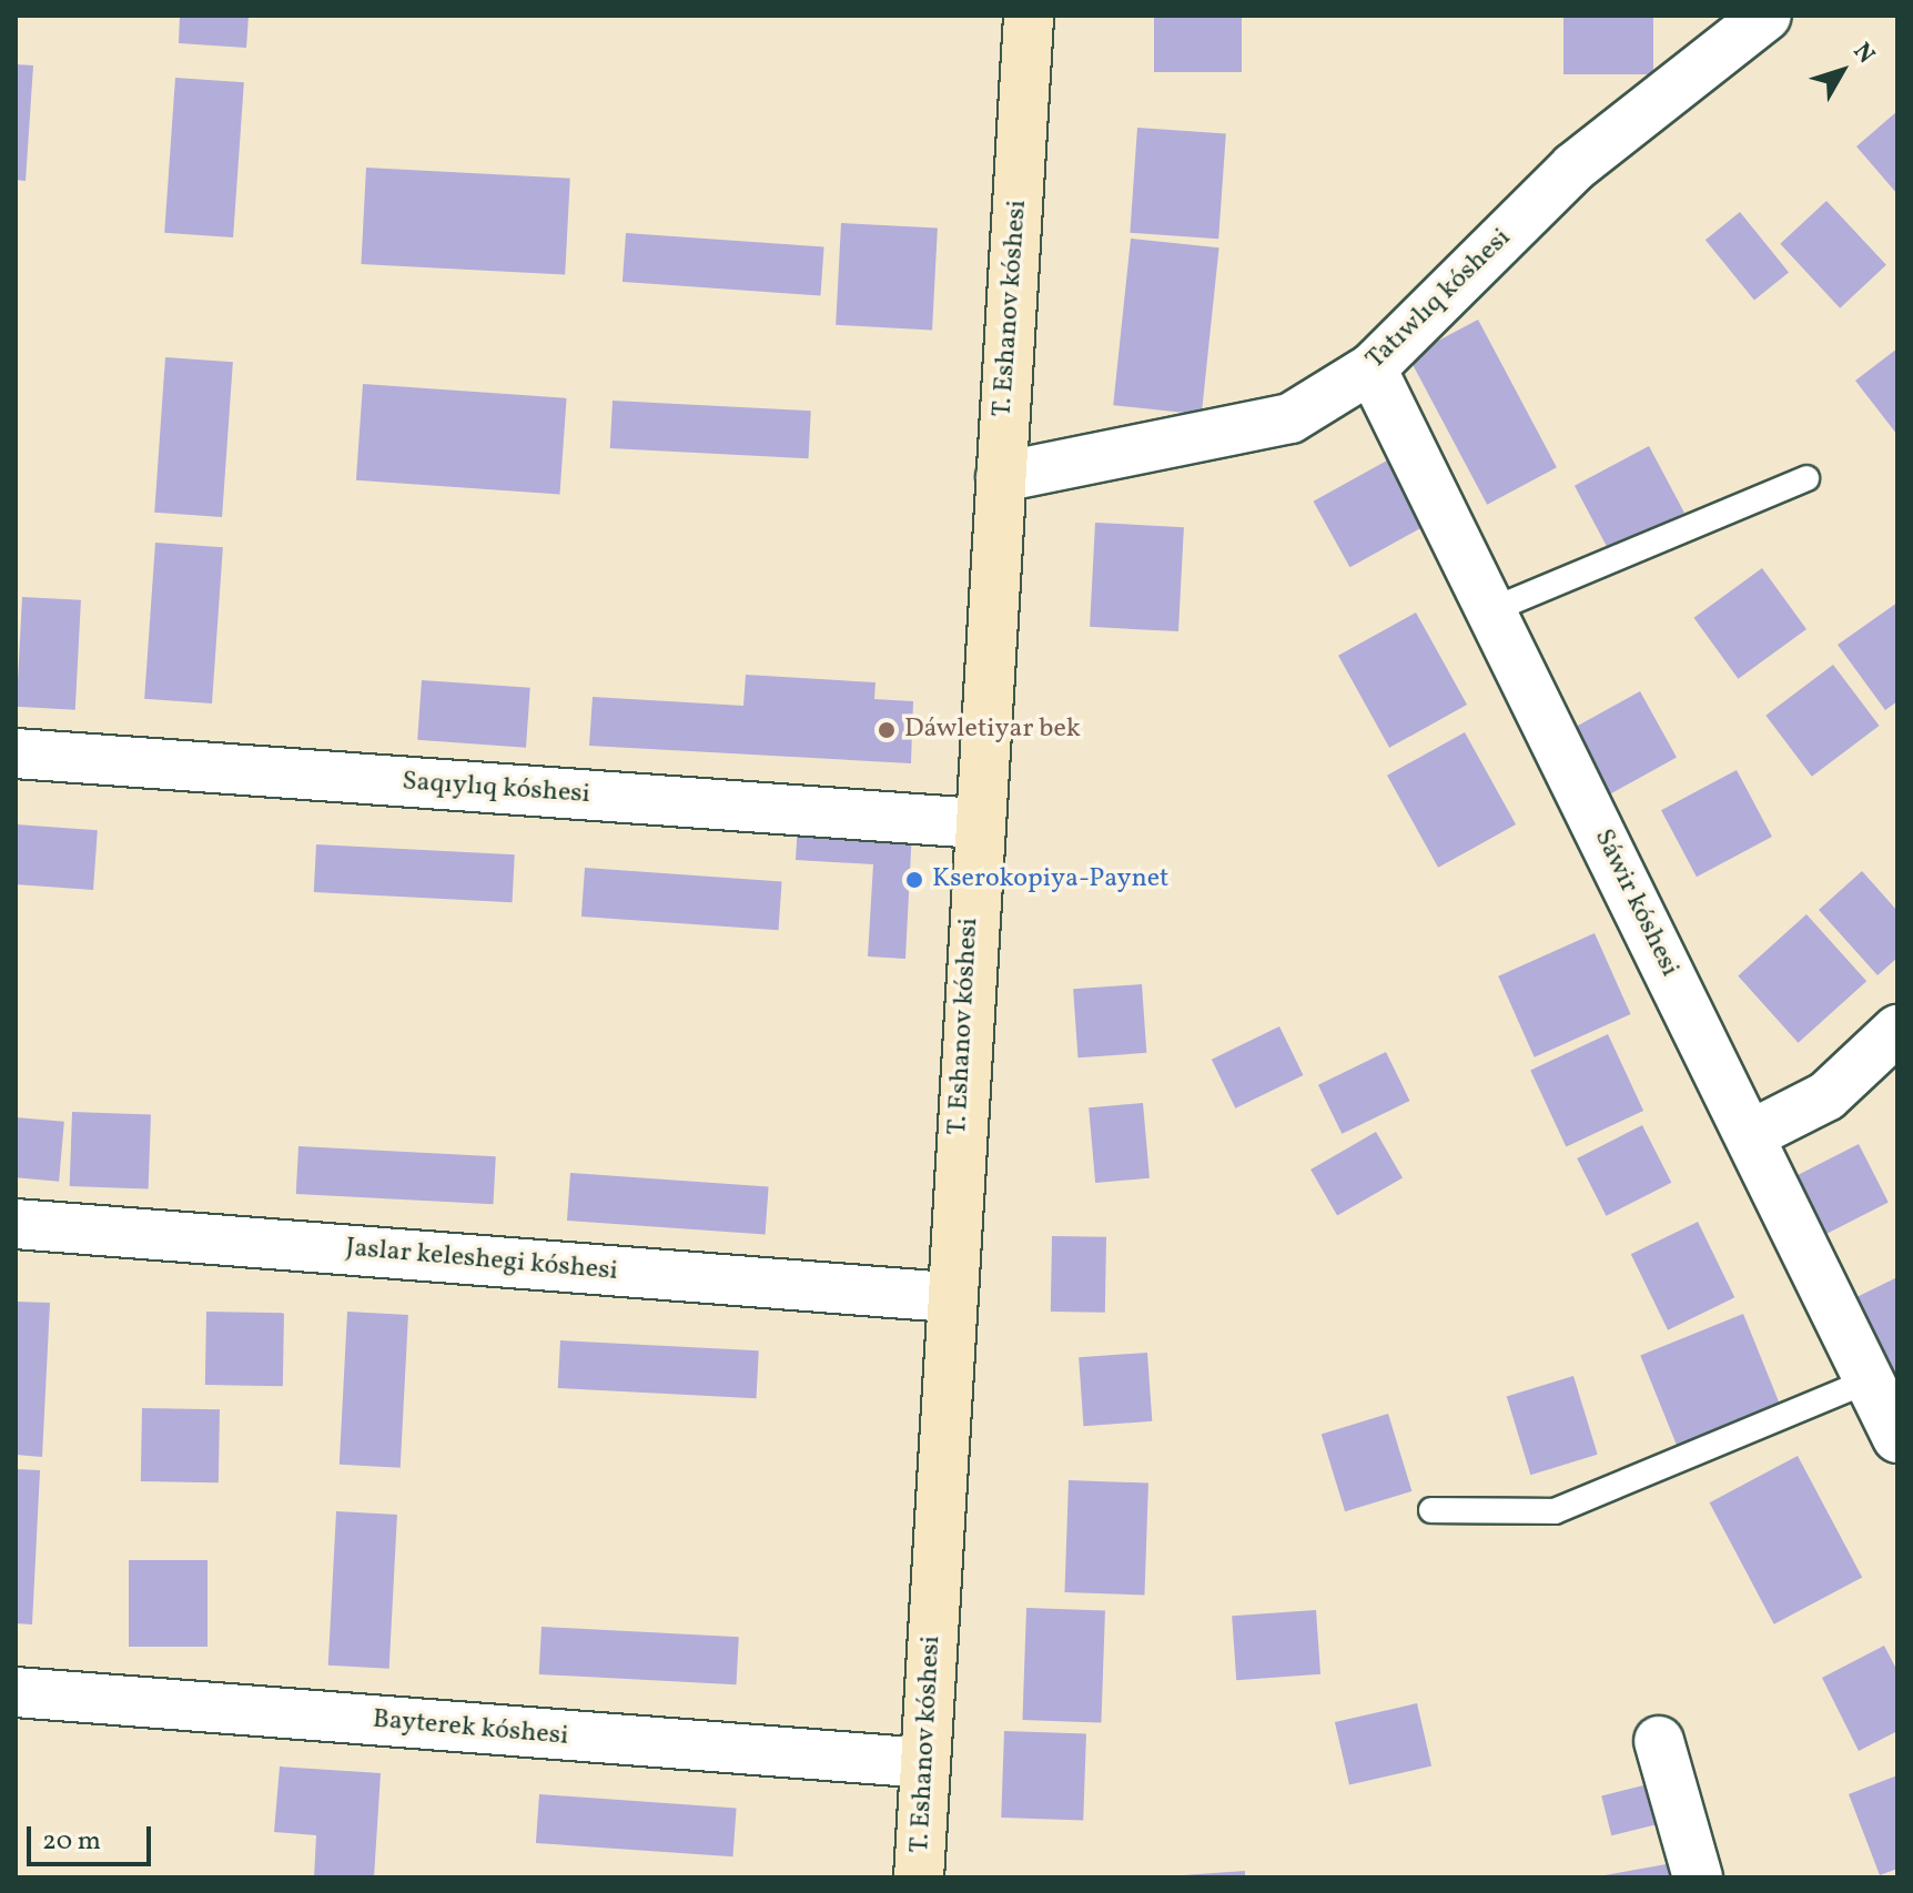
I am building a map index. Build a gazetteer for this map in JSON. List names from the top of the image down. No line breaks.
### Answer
{"streets":{"main road":["T. Eshanov kóshesi"],"street":["Tatıwlıq kóshesi","Saqıylıq kóshesi","Sáwir kóshesi","Jaslar keleshegi kóshesi","Bayterek kóshesi"]},"crossings":[["Tatıwlıq kóshesi","T. Eshanov kóshesi"],["Tatıwlıq kóshesi","Sáwir kóshesi"],["T. Eshanov kóshesi","Saqıylıq kóshesi"],["T. Eshanov kóshesi","Jaslar keleshegi kóshesi"],["T. Eshanov kóshesi","Bayterek kóshesi"]],"places":["Dáwletiyar bek","Kserokopiya-Paynet"],"scale_bar":"20 m","north":"top right"}
